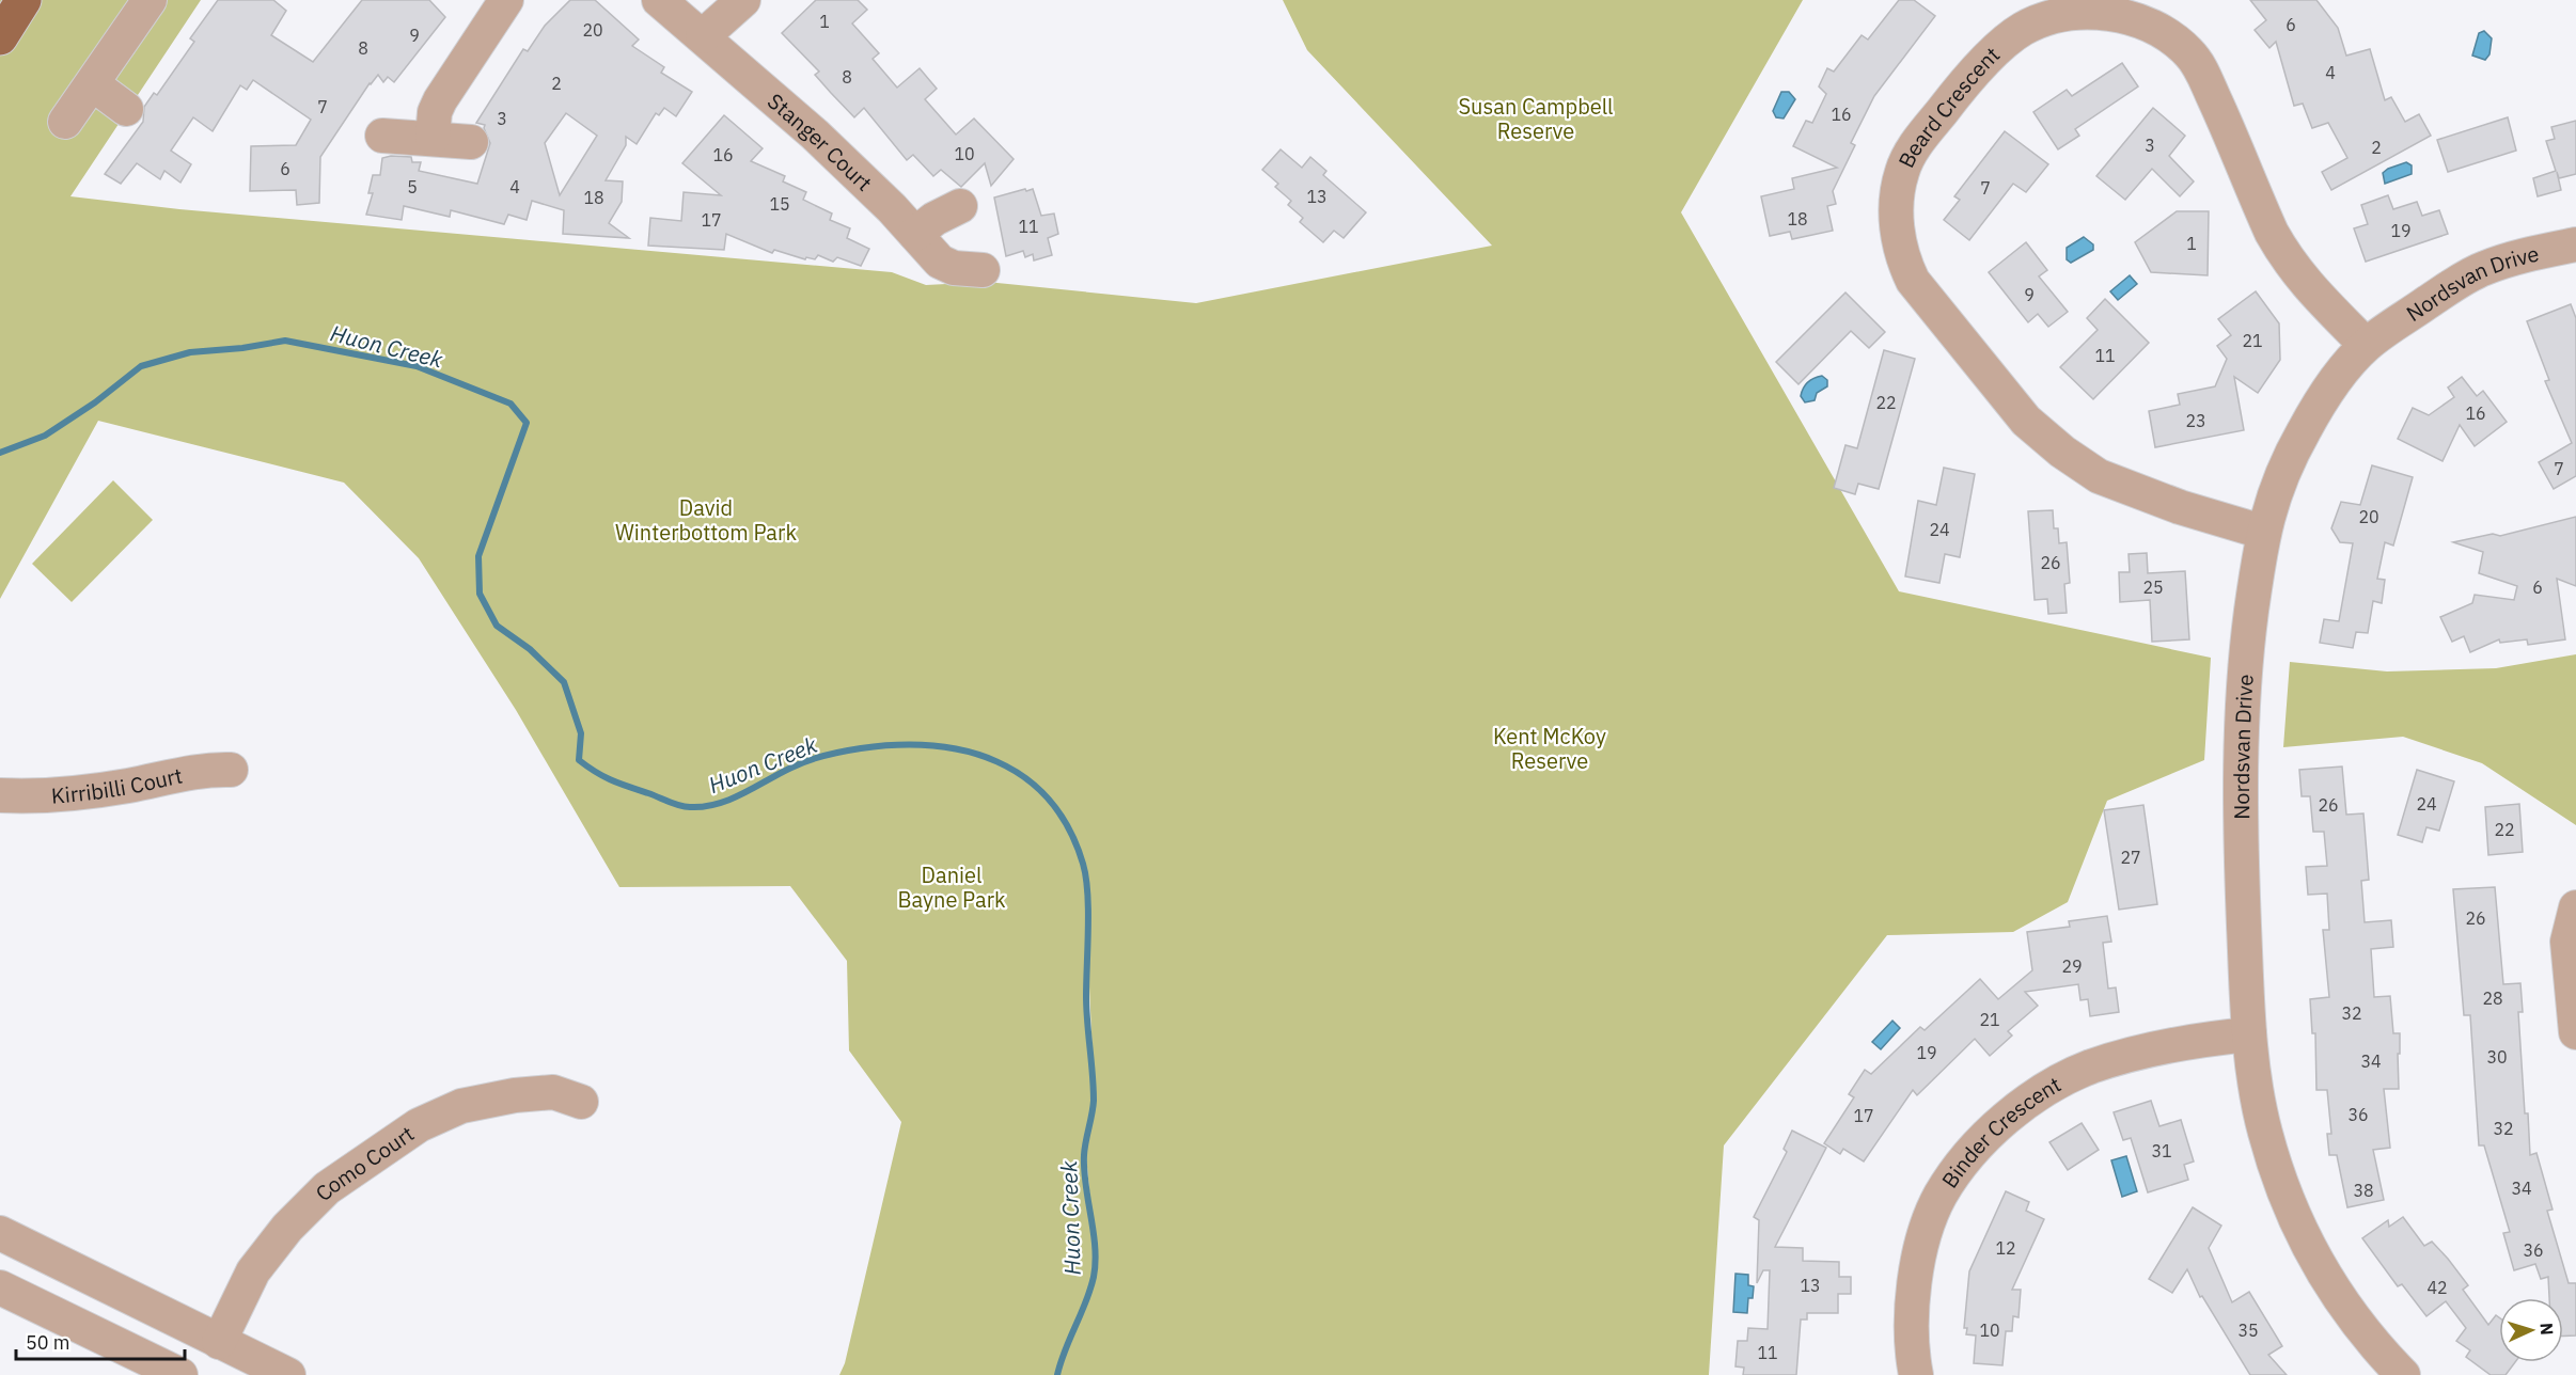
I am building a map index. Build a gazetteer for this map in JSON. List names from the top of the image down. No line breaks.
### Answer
{"streets":{"street":["Beard Crescent","Stanger Court","Nordsvan Drive","Kirribilli Court","Binder Crescent","Como Court"]},"crossings":[["Beard Crescent","Nordsvan Drive"],["Nordsvan Drive","Binder Crescent"]],"water":["Huon Creek"],"parks":["Susan Campbell Reserve","David Winterbottom Park","Kent McKoy Reserve","Daniel Bayne Park"],"house_numbers":["1","6","20","9","8","4","8","2","7","16","3","3","2","10","16","6","5","4","7","13","18","15","18","17","11","19","1","9","21","11","22","16","23","7","20","24","26","25","6","24","26","22","27","26","29","28","32","21","19","30","34","36","17","32","31","34","38","12","36","13","42","10","35","11"],"scale_bar":"50 m","north":"right"}
